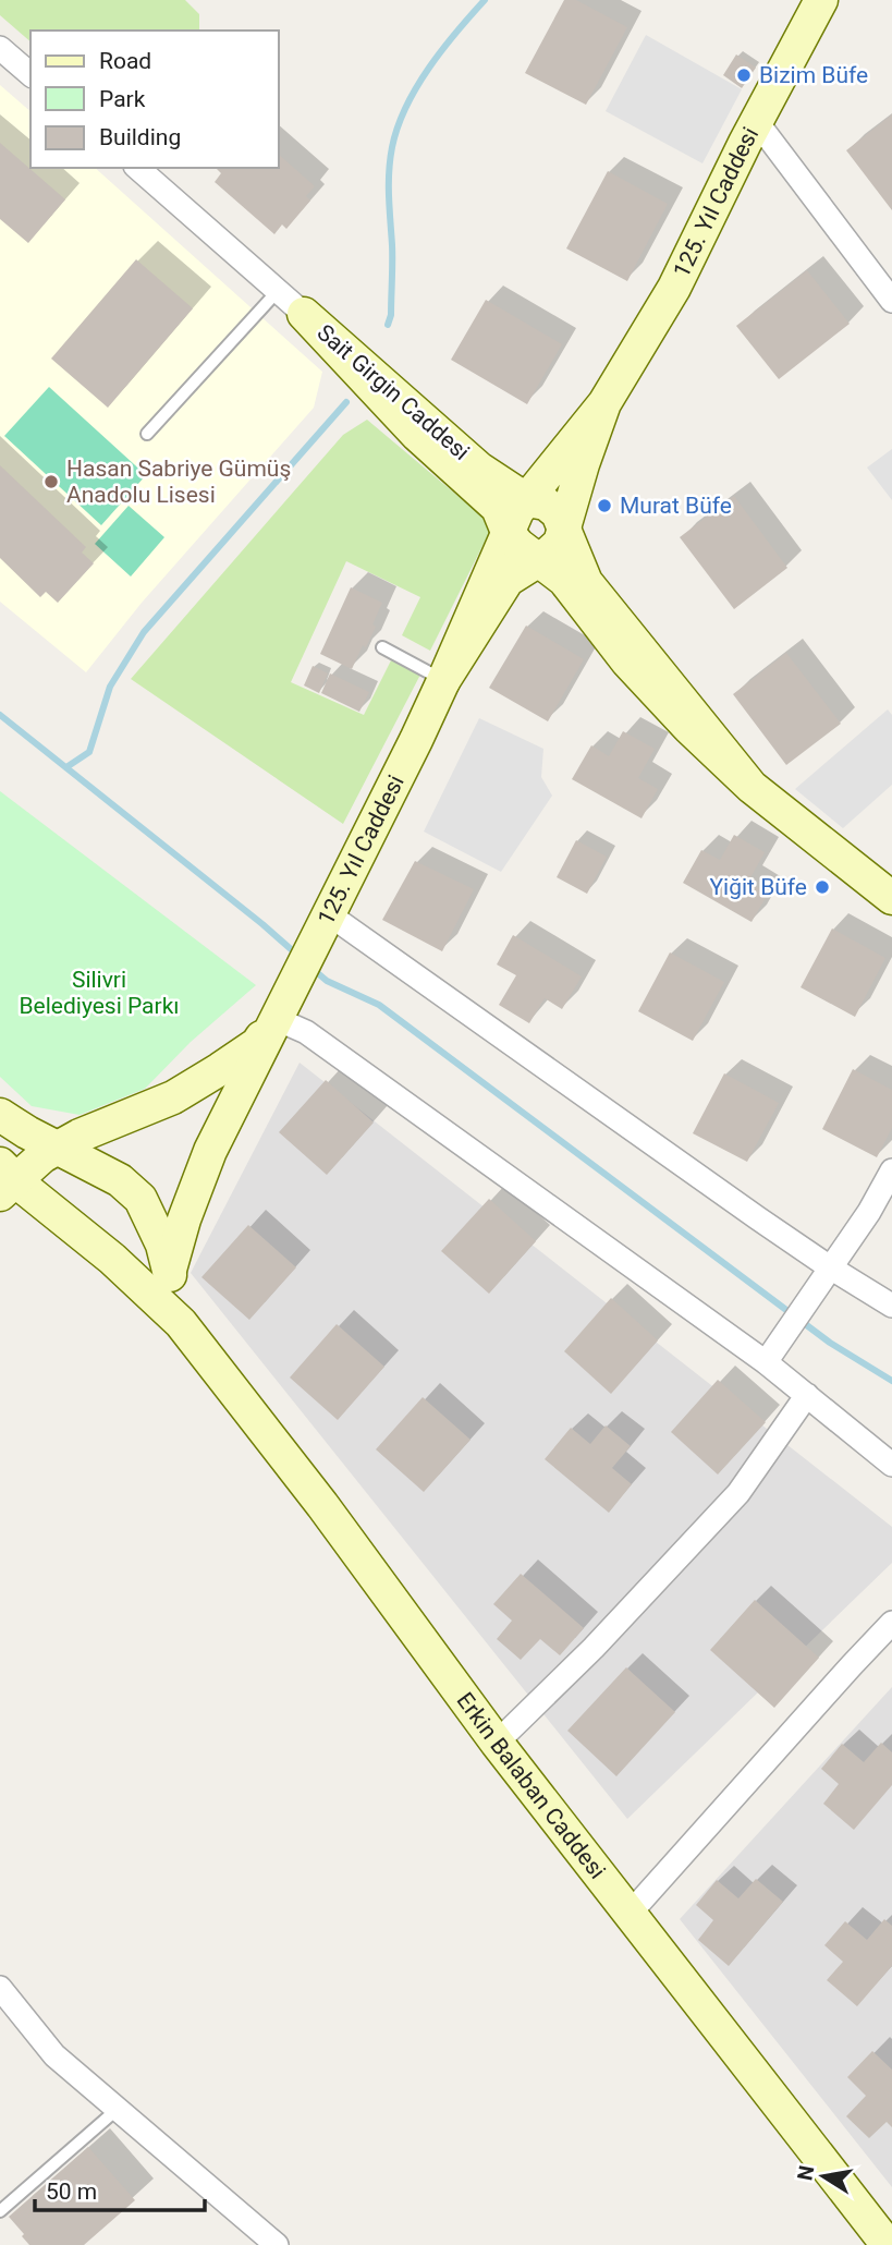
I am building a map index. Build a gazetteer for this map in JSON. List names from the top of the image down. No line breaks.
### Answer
{"streets":{"street":["125. Yıl Caddesi","Sait Girgin Caddesi","Erkin Balaban Caddesi"]},"crossings":[["125. Yıl Caddesi","Sait Girgin Caddesi"]],"parks":["Silivri Belediyesi Parkı"],"places":["Bizim Büfe","Hasan Sabriye Gümüş Anadolu Lisesi","Murat Büfe","Yiğit Büfe"],"legend":["Road","Park","Building"],"scale_bar":"50 m","north":"left"}
